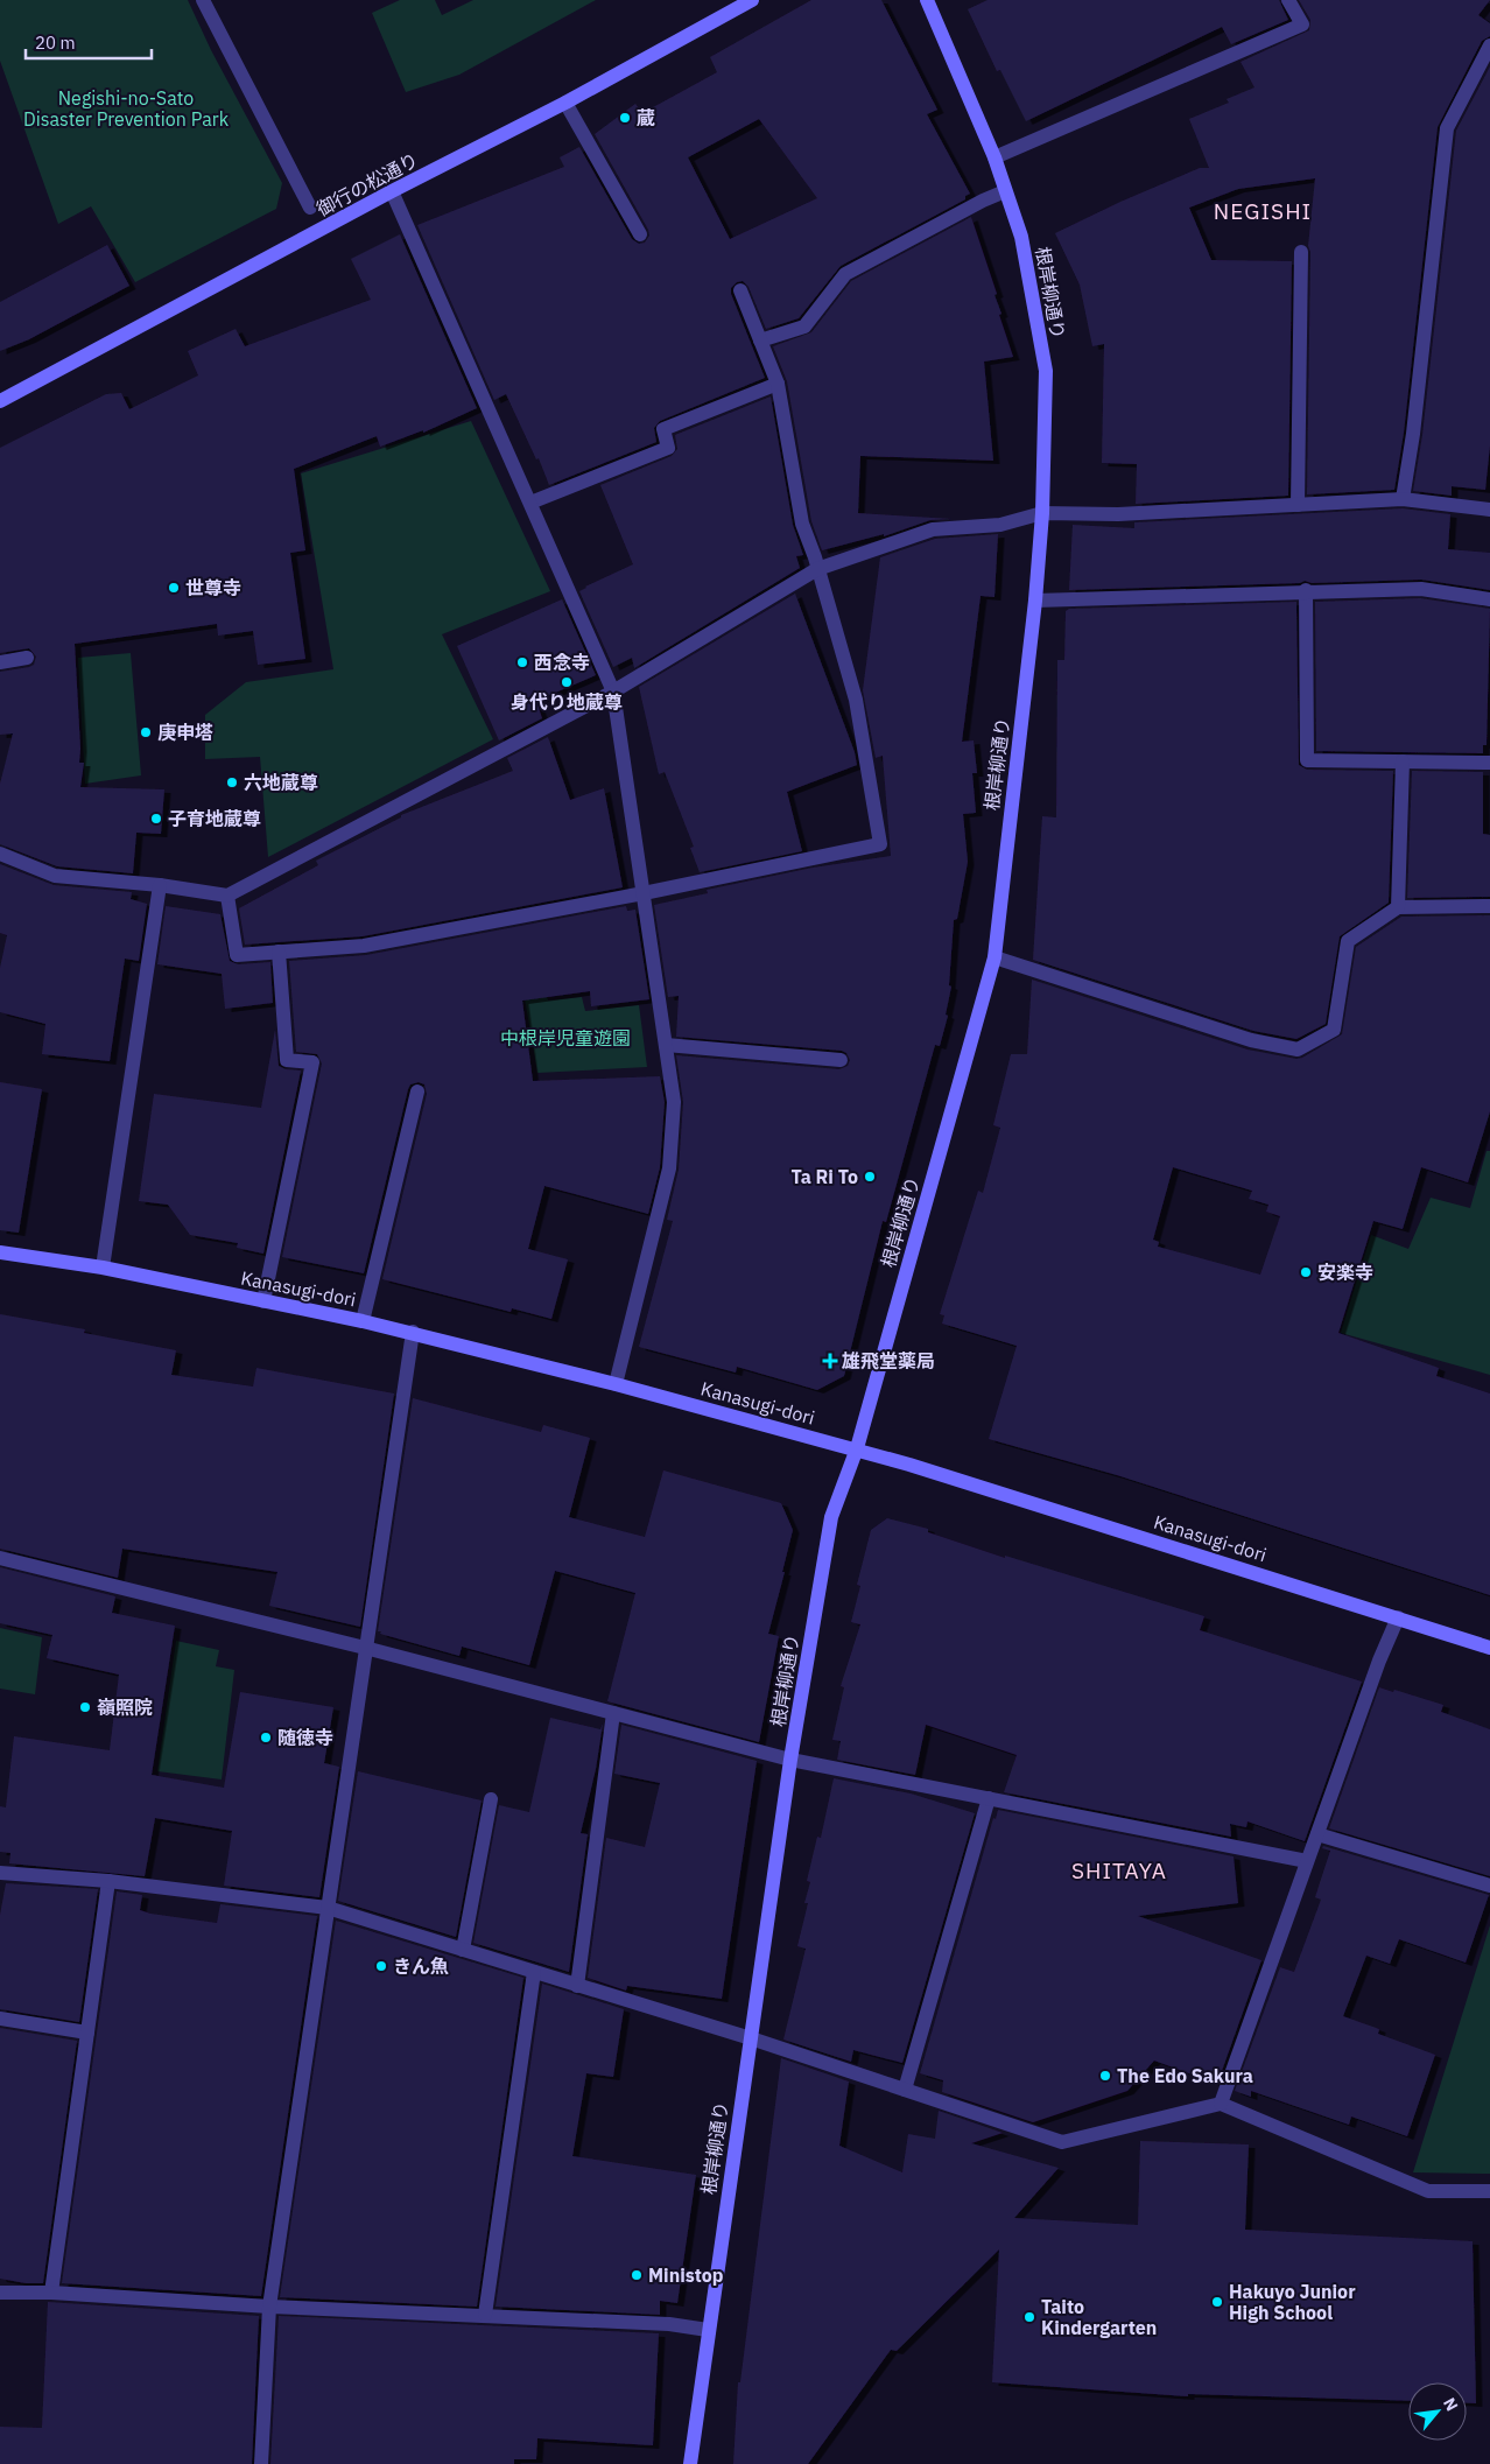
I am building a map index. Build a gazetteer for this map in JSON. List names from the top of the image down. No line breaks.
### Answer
{"streets":{"street":["御行の松通り","根岸柳通り","Kanasugi-dori"]},"crossings":[["根岸柳通り","Kanasugi-dori"]],"districts":["NEGISHI","SHITAYA"],"parks":["Negishi-no-Sato Disaster Prevention Park","中根岸児童遊園"],"places":{"other":["蔵","世尊寺","西念寺","身代り地蔵尊","庚申塔","六地蔵尊","子育地蔵尊","Ta Ri To","安楽寺","嶺照院","随徳寺","きん魚","The Edo Sakura","Ministop","Hakuyo Junior High School","Taito Kindergarten"],"health":["雄飛堂薬局"]},"scale_bar":"20 m","north":"top right"}
